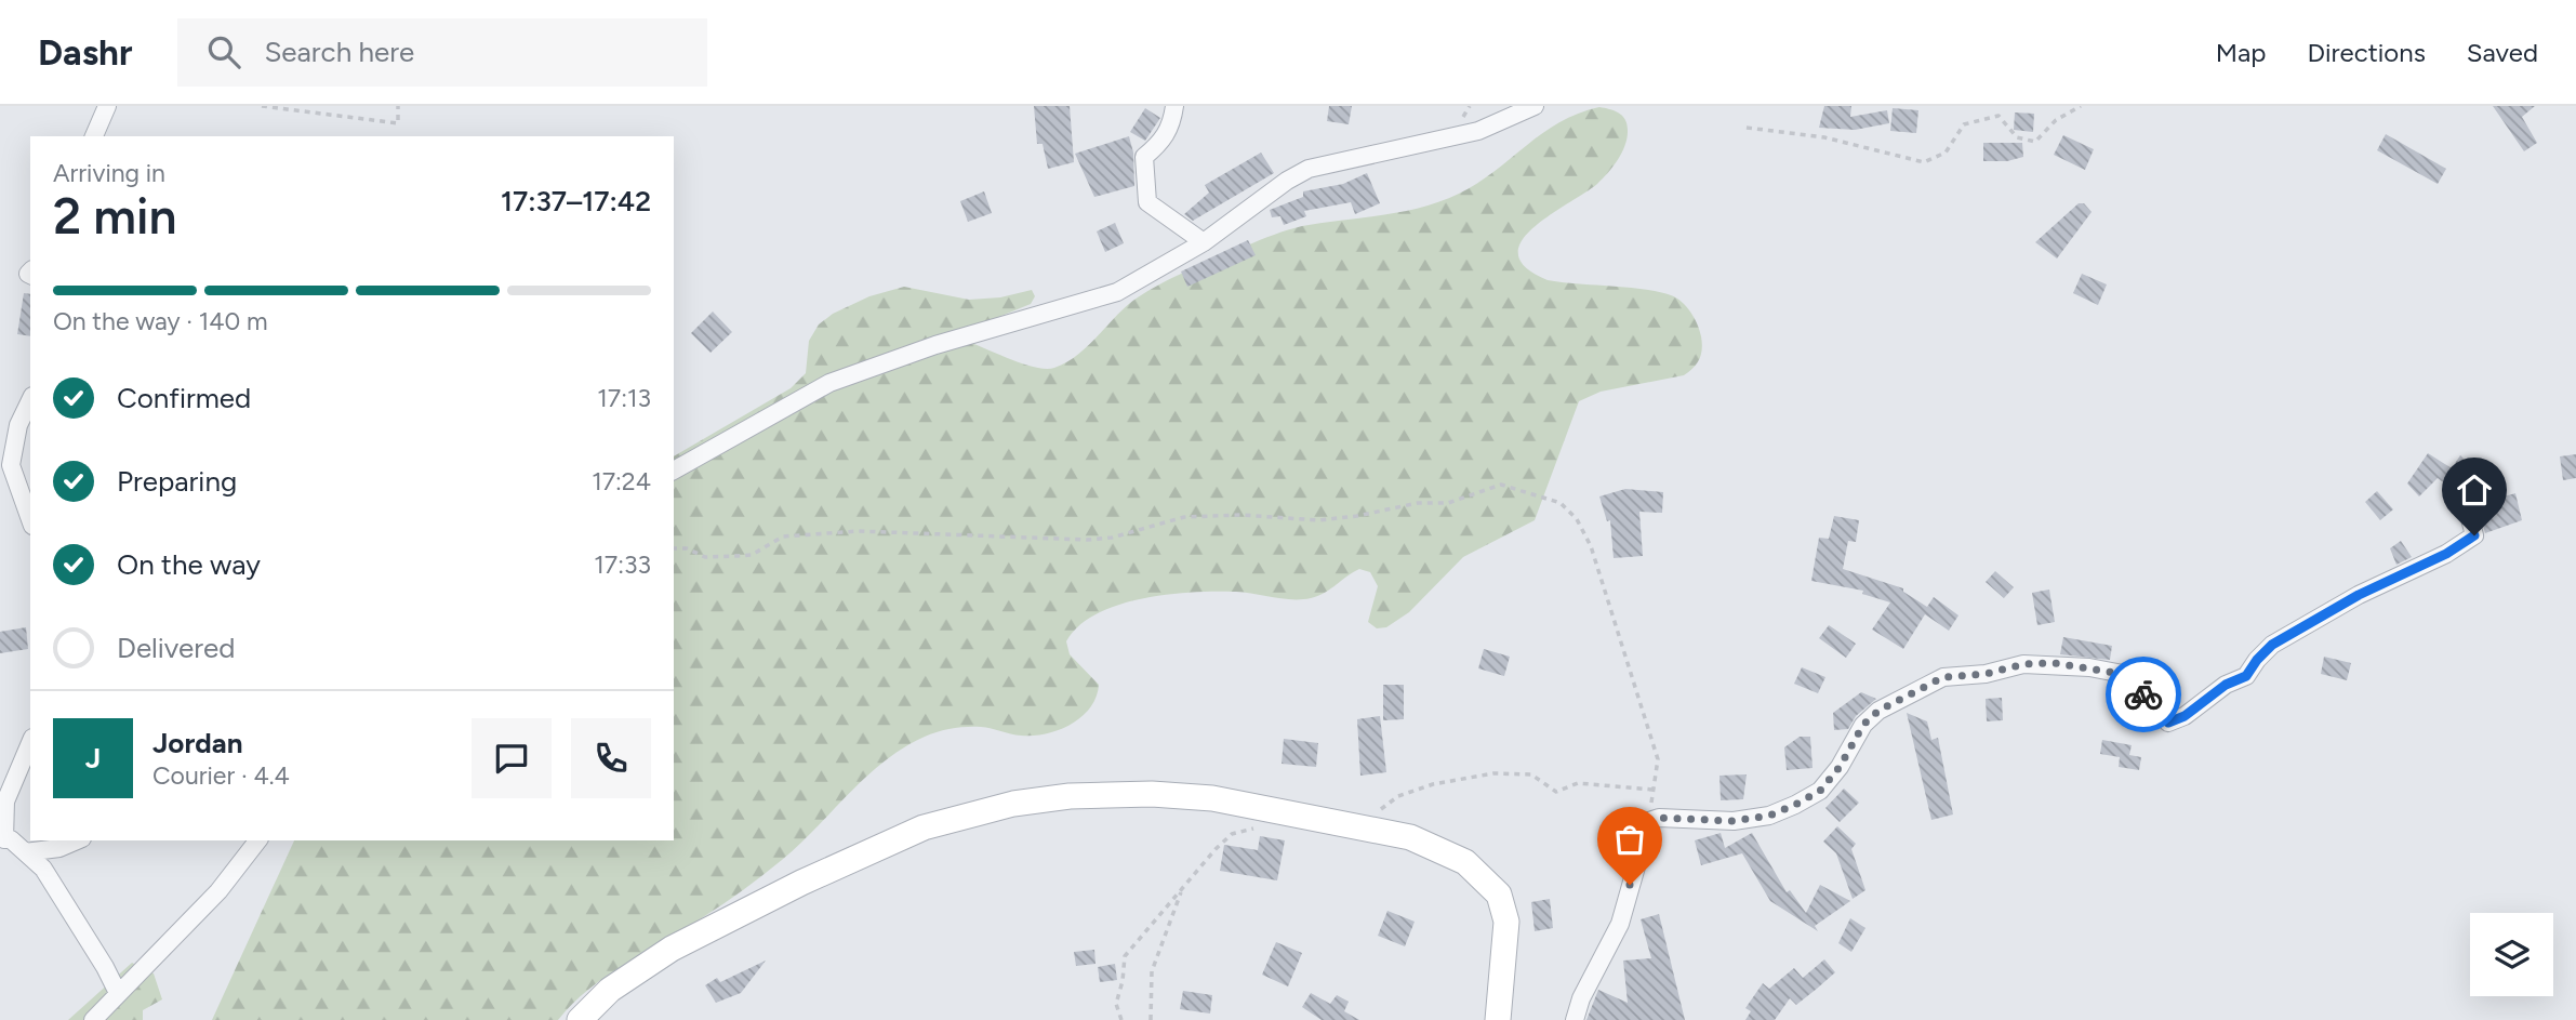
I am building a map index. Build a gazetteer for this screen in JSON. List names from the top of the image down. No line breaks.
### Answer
{"page":{"header":"Dashr","search":"Search here","nav":["Map","Directions","Saved"],"heading":["2 min","Arriving in","17:37–17:42"],"panel":["Jordan","Courier · 4.4"],"bar":"On the way · 140 m","list":[["Confirmed","17:13"],["Preparing","17:24"],["On the way","17:33"],"Delivered"],"round":"J"}}
